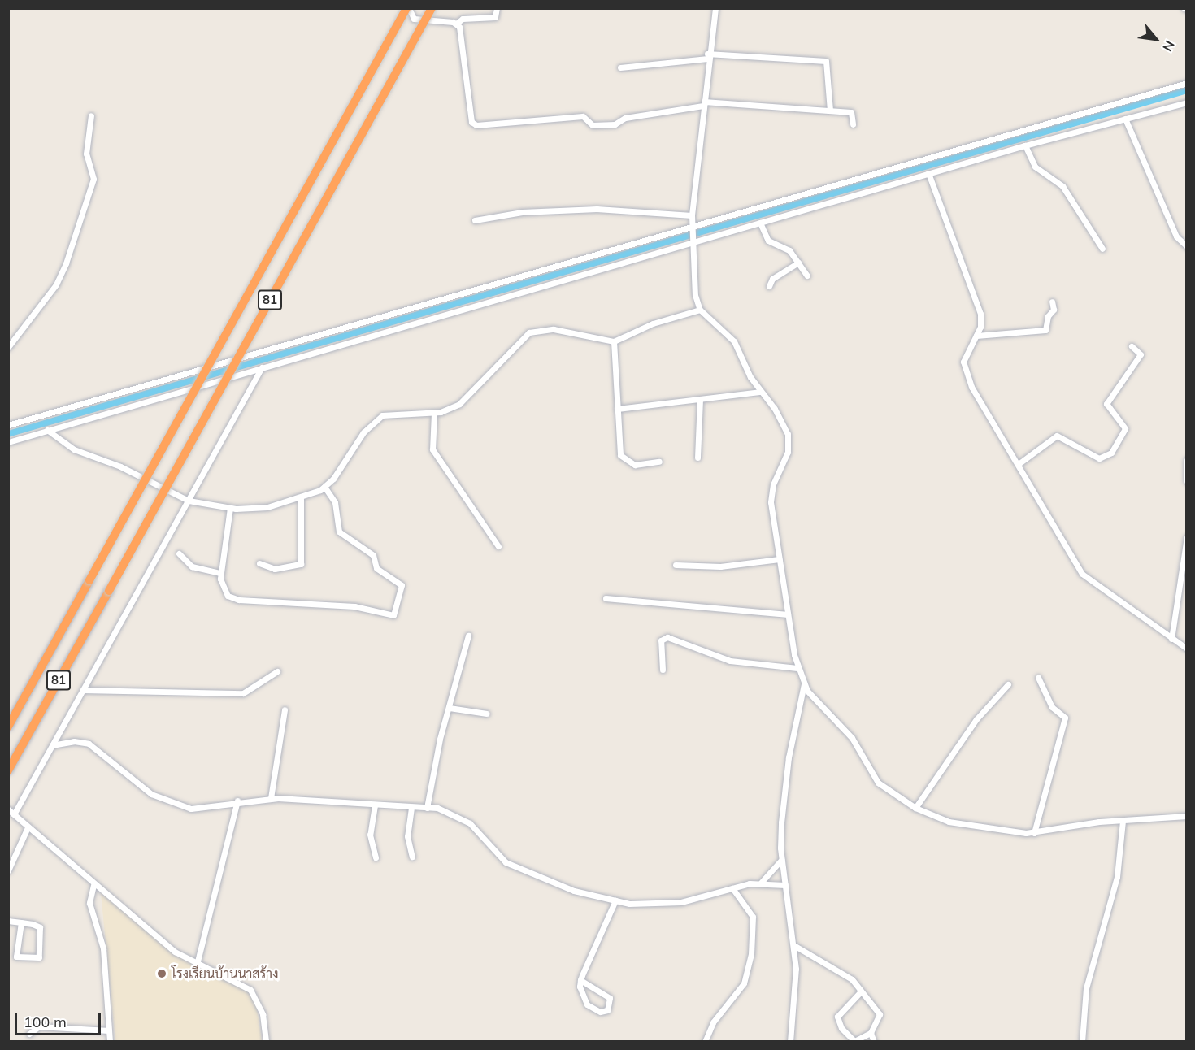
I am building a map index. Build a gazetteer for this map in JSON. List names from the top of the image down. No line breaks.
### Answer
{"streets":{"highway":["81"]},"places":["โรงเรียนบ้านนาสร้าง"],"scale_bar":"100 m","north":"bottom right"}
